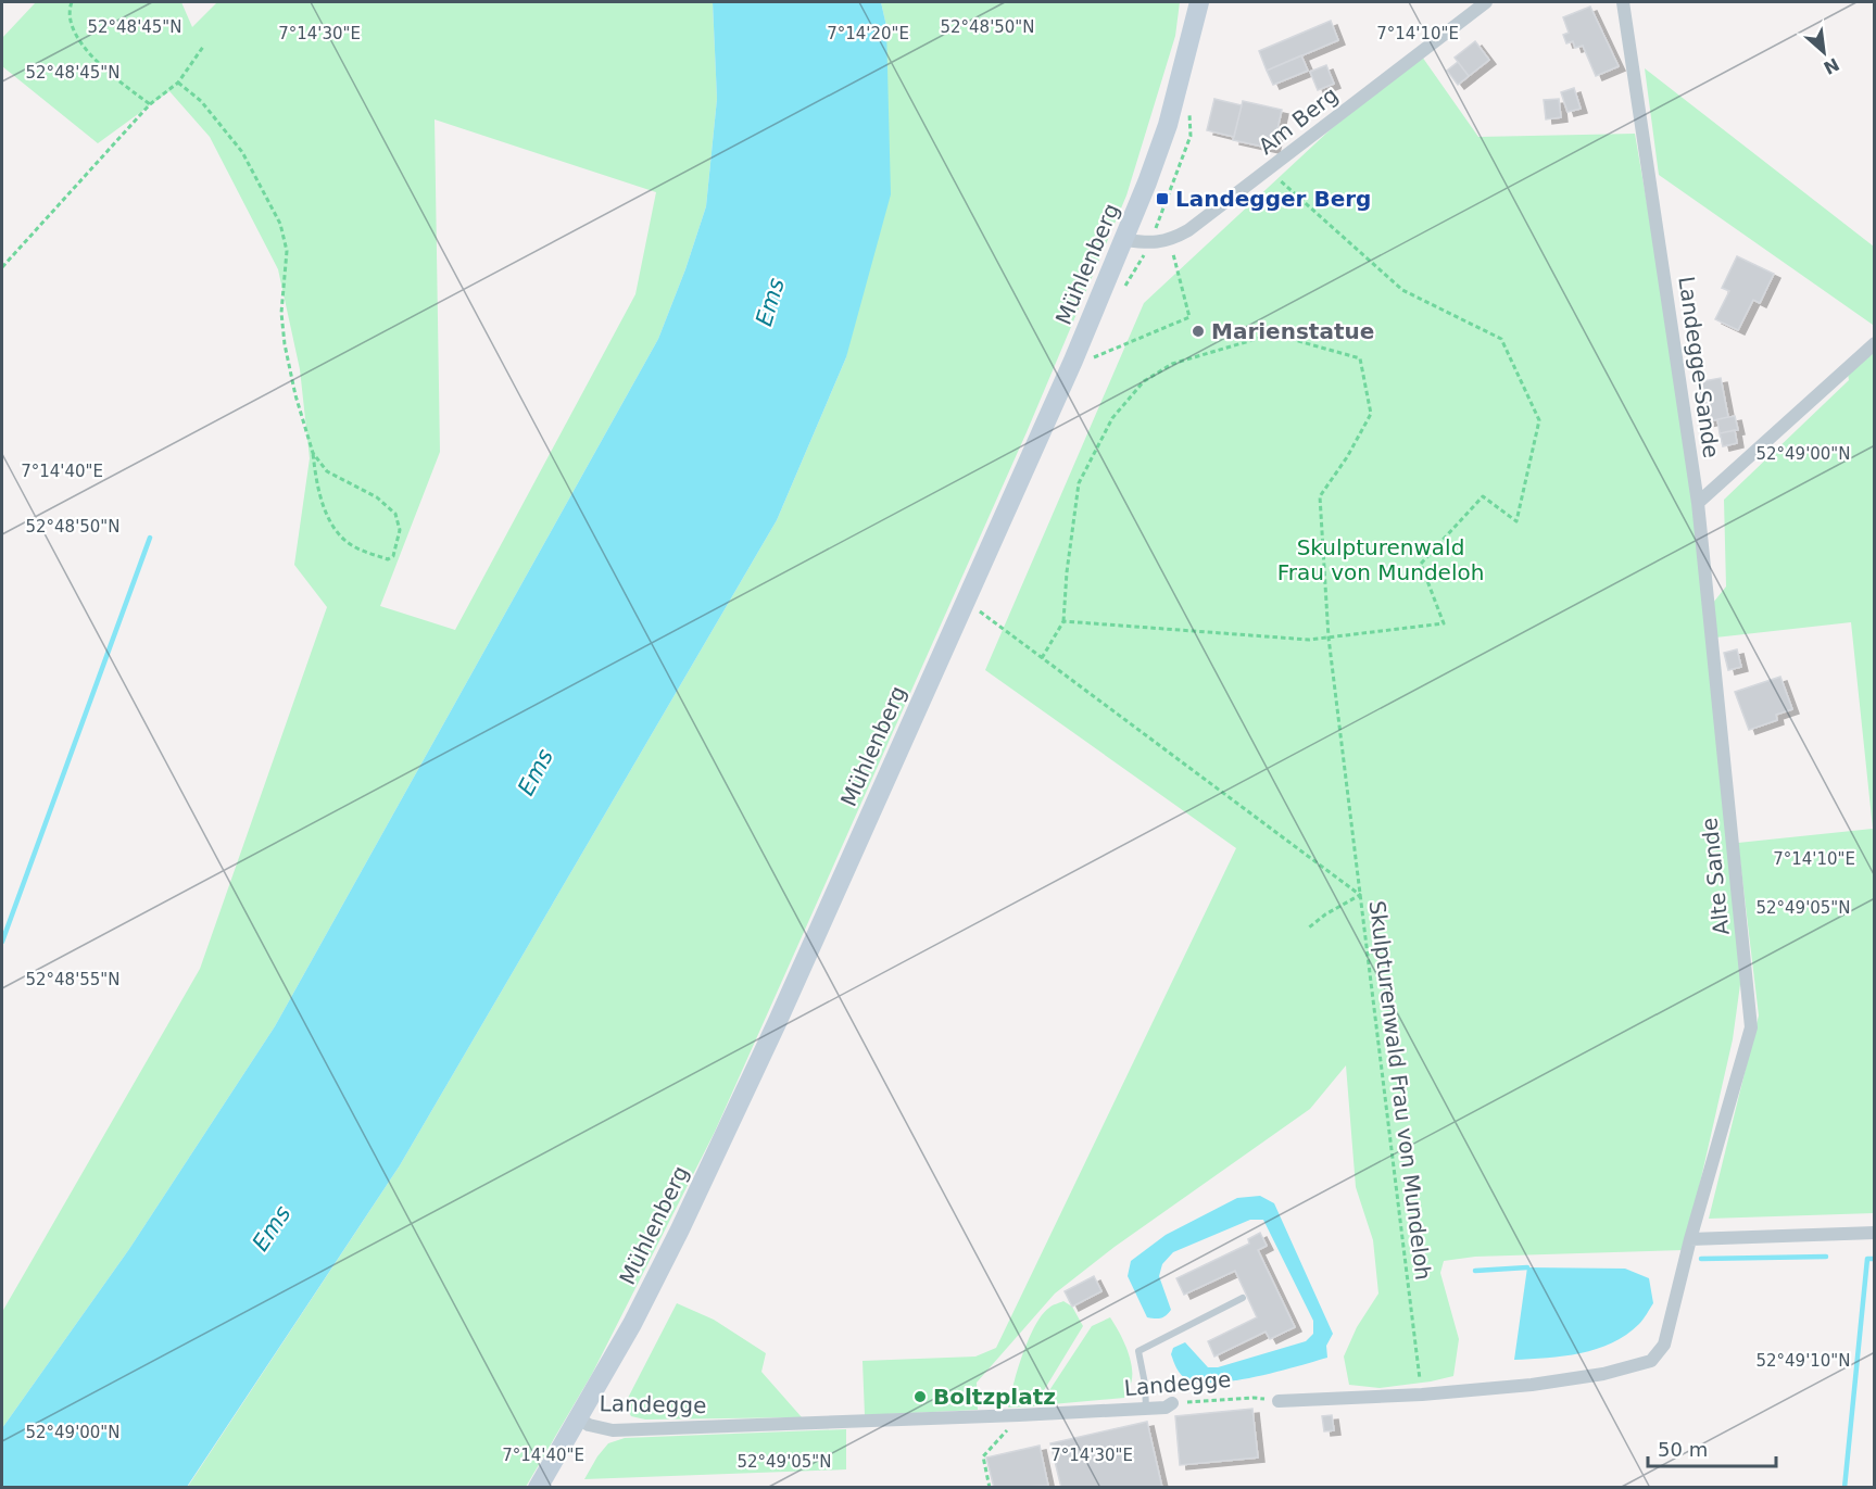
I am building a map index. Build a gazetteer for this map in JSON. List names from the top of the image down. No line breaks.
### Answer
{"streets":{"main road":["Mühlenberg"],"street":["Am Berg","Landegge-Sande","Alte Sande","Landegge"],"path":["Skulpturenwald Frau von Mundeloh"]},"crossings":[["Am Berg","Mühlenberg"],["Mühlenberg","Landegge"],["Landegge-Sande","Alte Sande"]],"water":["Ems"],"parks":["Skulpturenwald Frau von Mundeloh"],"places":{"transit":["Landegger Berg"],"other":["Marienstatue","Boltzplatz"]},"scale_bar":"50 m","north":"bottom right","coordinates":["52°48'45\"N","52°48'50\"N","7°14'30\"E","7°14'20\"E","7°14'10\"E","52°49'00\"N","7°14'40\"E","52°49'05\"N","52°48'55\"N","52°49'10\"N"]}
